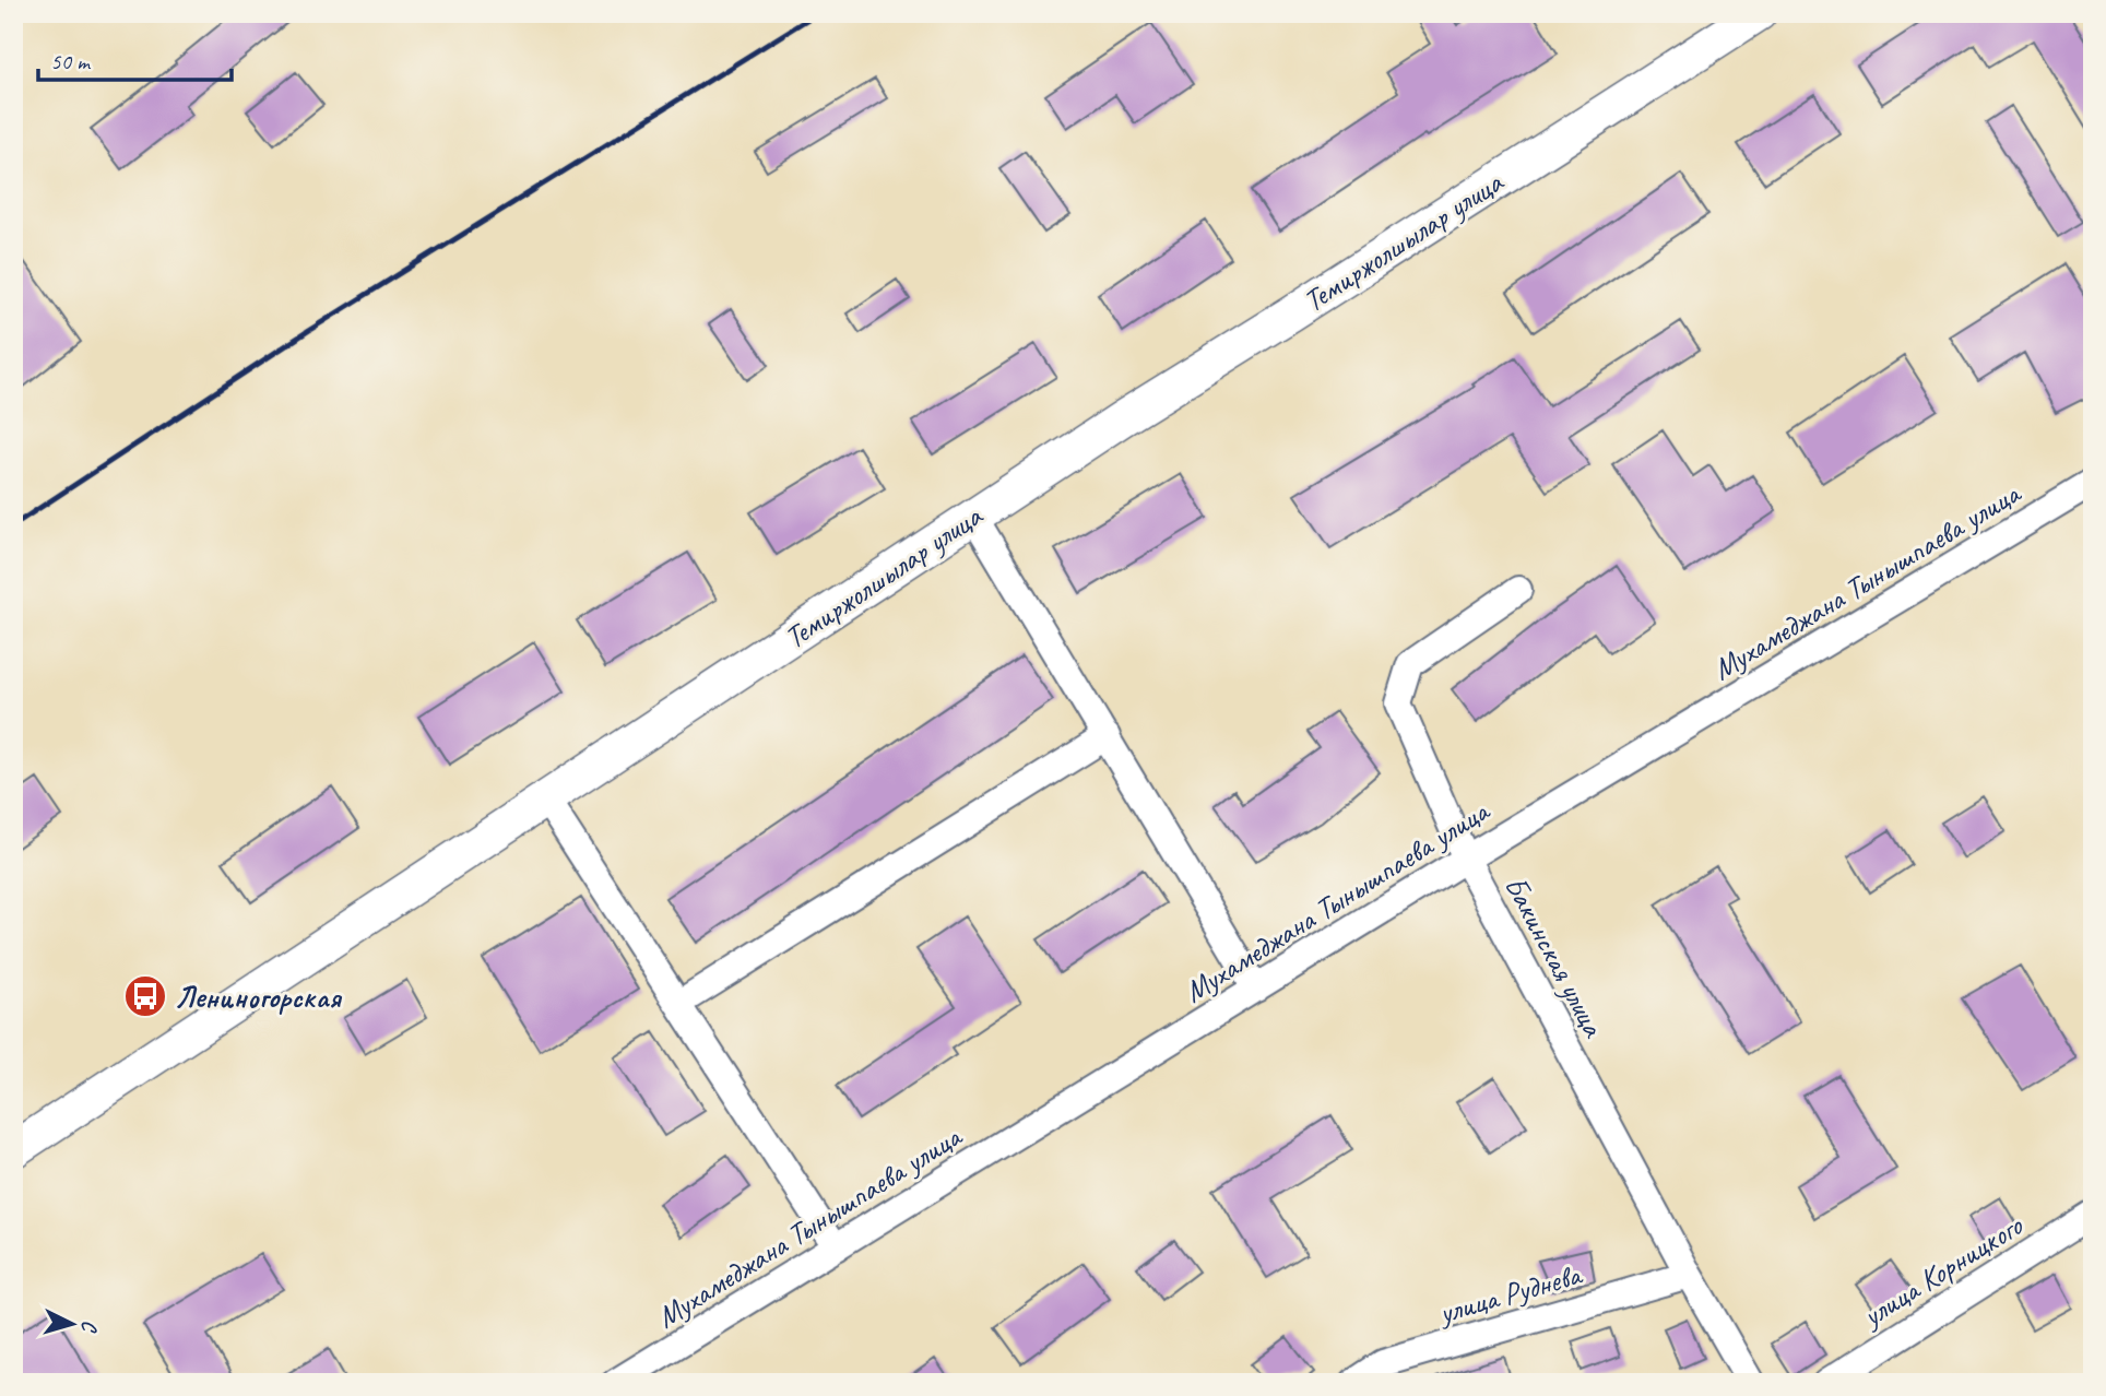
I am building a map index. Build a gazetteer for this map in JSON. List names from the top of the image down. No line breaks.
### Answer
{"streets":{"street":["Темиржолшылар улица","Мухамеджана Тынышпаева улица","Бакинская улица","улица Корницкого","улица Руднева"]},"crossings":[["Мухамеджана Тынышпаева улица","Бакинская улица"],["Бакинская улица","улица Руднева"]],"places":{"bus stop":["Лениногорская"]},"scale_bar":"50 m","north":"right"}
